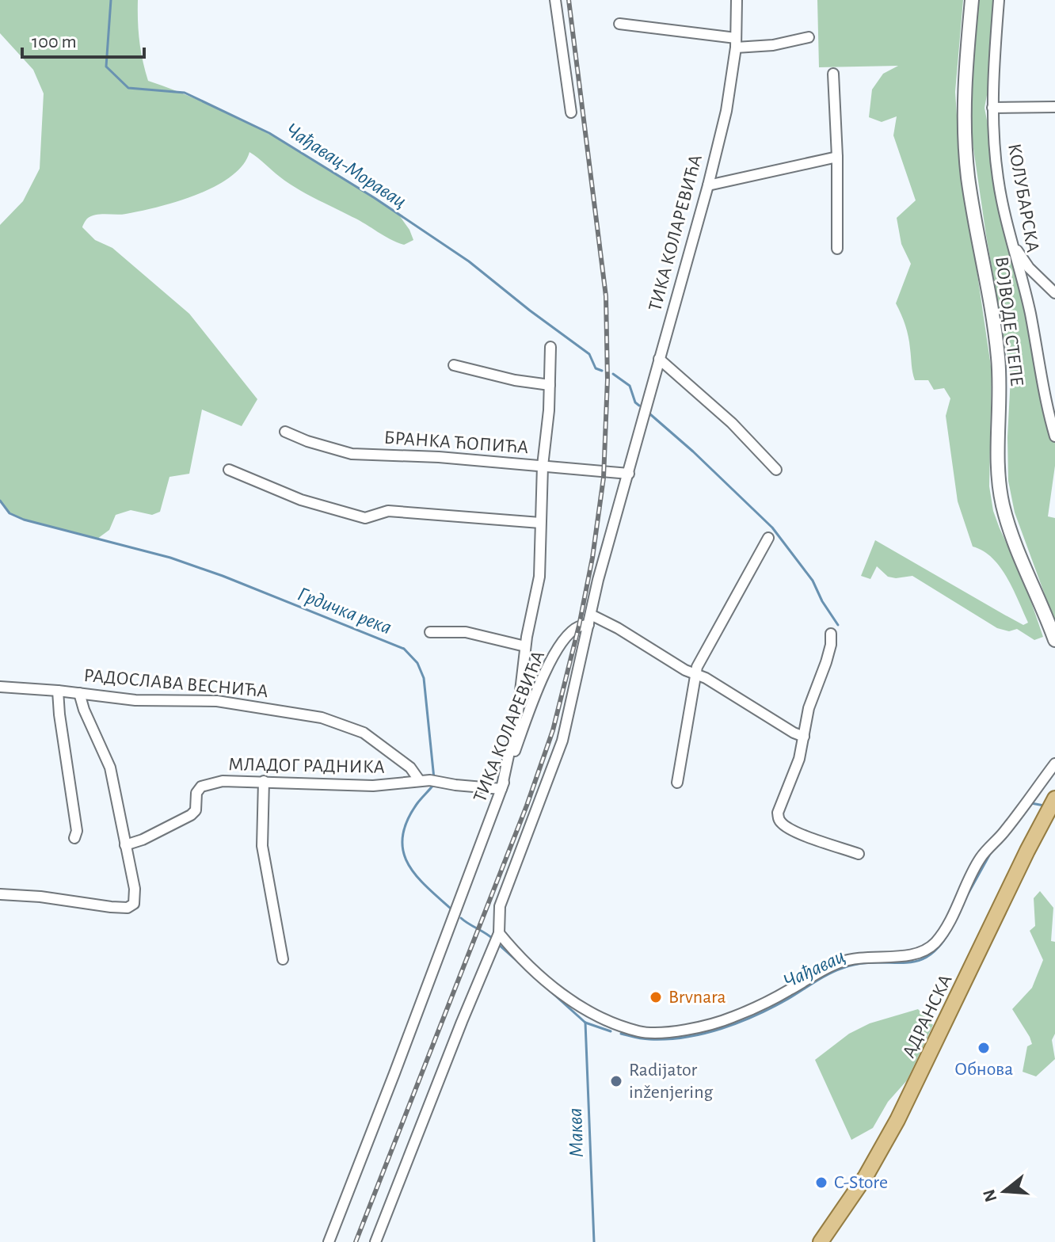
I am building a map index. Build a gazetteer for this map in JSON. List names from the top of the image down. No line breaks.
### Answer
{"streets":{"main road":["АДРАНСКА"],"street":["КОЛУБАРСКА","ТИКА КОЛАРЕВИЋА","ВОЈВОДЕ СТЕПЕ","БРАНКА ЋОПИЋА","РАДОСЛАВА ВЕСНИЋА","МЛАДОГ РАДНИКА"]},"crossings":[["ТИКА КОЛАРЕВИЋА","БРАНКА ЋОПИЋА"],["РАДОСЛАВА ВЕСНИЋА","МЛАДОГ РАДНИКА"]],"water":["Чађавац-Моравац","Грдичка река","Чађавац","Маква"],"places":["Brvnara","Обнова","Radijator inženjering","C-Store"],"scale_bar":"100 m","north":"left"}
